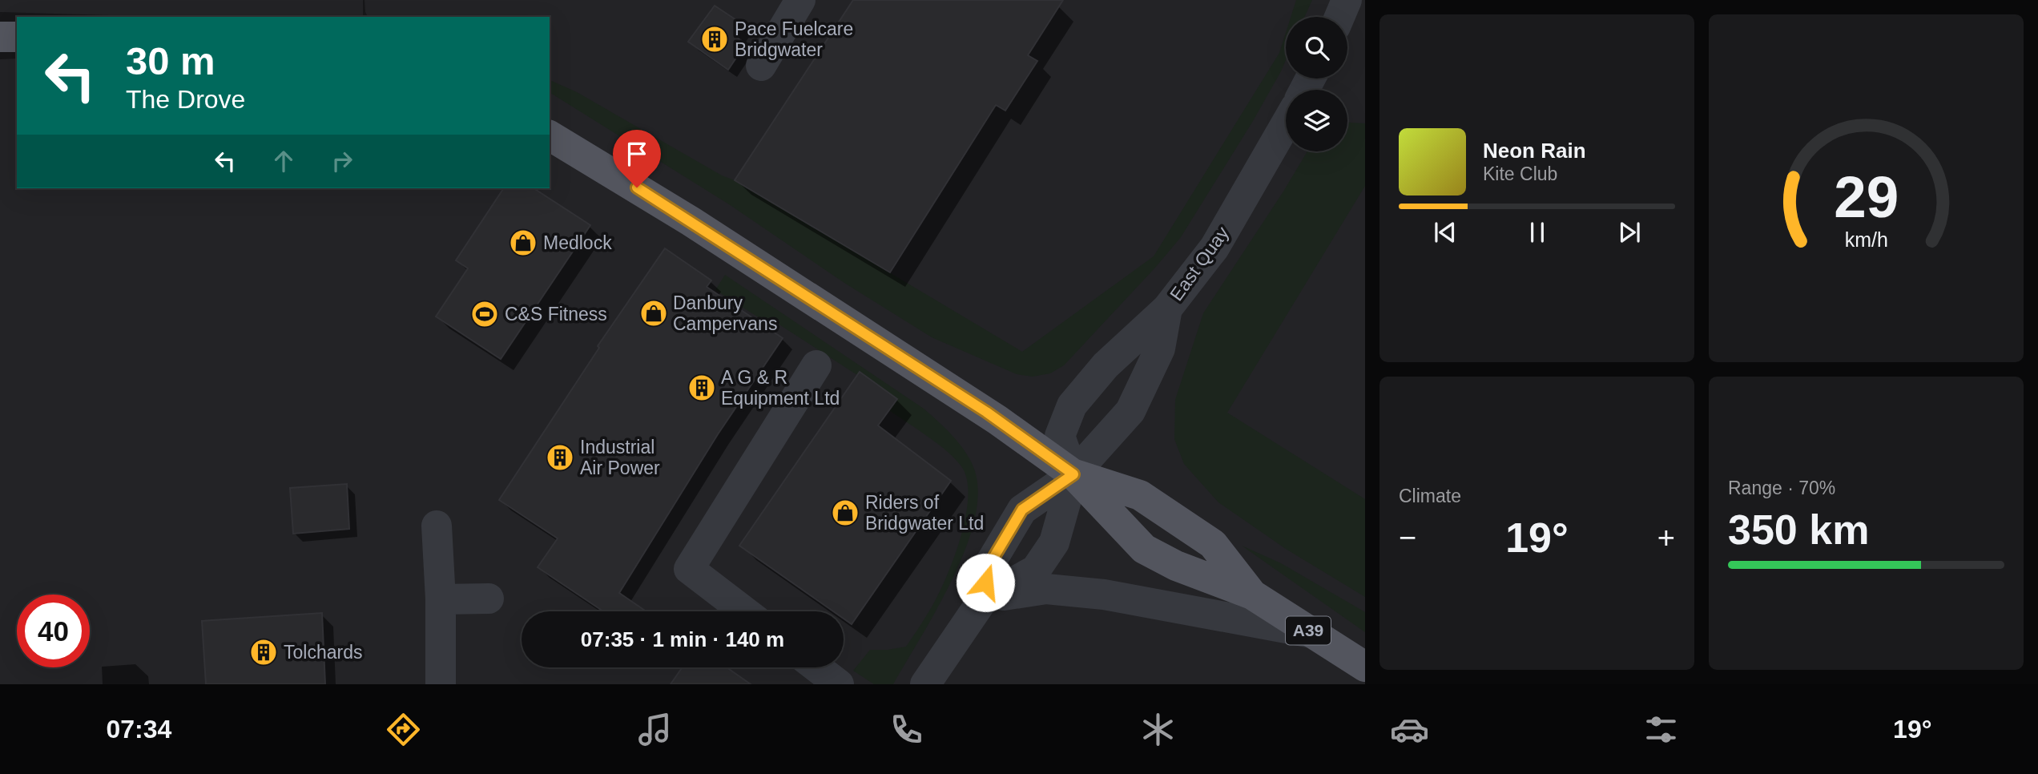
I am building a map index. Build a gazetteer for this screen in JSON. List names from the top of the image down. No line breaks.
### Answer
{"streets":{"main road":["A39"],"street":["East Quay"]},"crossings":[["East Quay","A39"]],"places":{"building":["Pace Fuelcare Bridgwater","A G & R Equipment Ltd","Industrial Air Power","Tolchards"],"shop":["Medlock","Danbury Campervans","Riders of Bridgwater Ltd"],"sports":["C&S Fitness"]},"page":{"turn":["30 m","The Drove"],"song":["Neon Rain","Kite Club"],"tile":["Climate",["Range · 70%","350 km"]],"heat":["−","19°","+"],"limit":"40","trip":"07:35 · 1 min · 140 m","tabs":["07:34","19°"],"gauge":["29","km/h"]}}
